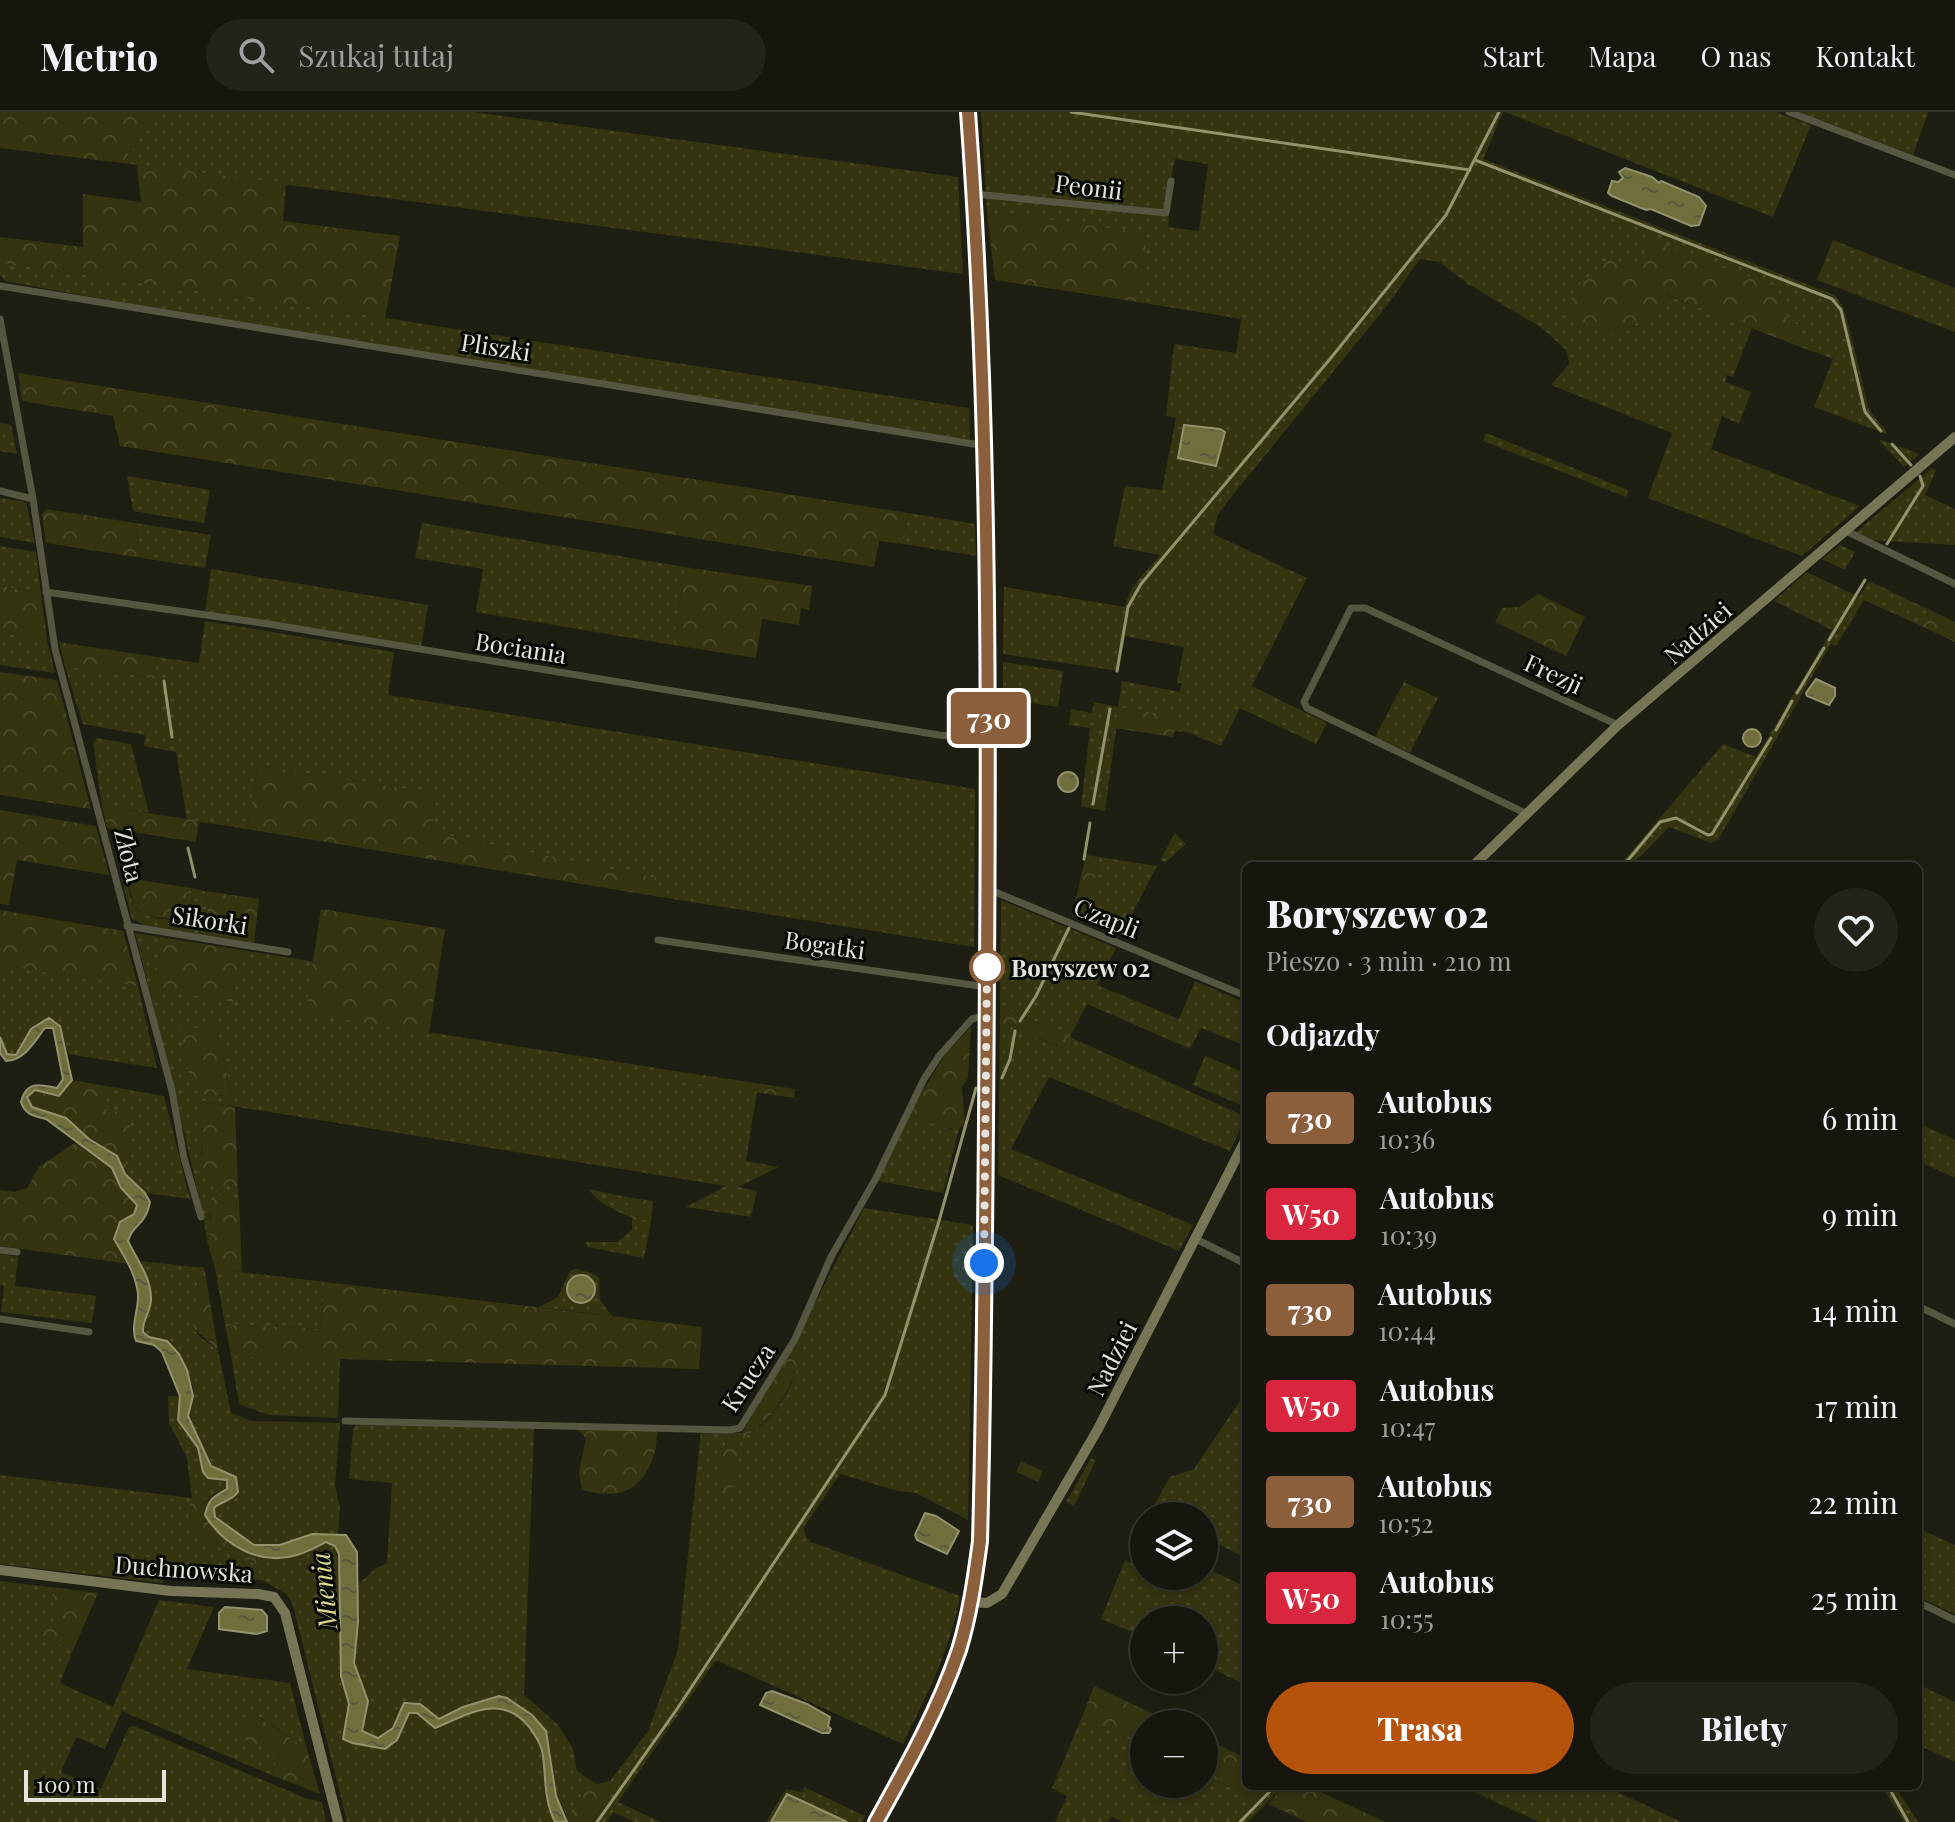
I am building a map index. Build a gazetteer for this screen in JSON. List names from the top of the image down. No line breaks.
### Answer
{"streets":{"main road":["Nadziei","Duchnowska"],"street":["Peonii","Pliszki","Bociania","Frezji","Złota","Czapli","Sikorki","Bogatki","Krucza"]},"crossings":[["Nadziei","Frezji"],["Bociania","Złota"],["Złota","Sikorki"]],"water":["Mienia"],"places":["Boryszew 02"],"lines":["bus line 730"],"scale_bar":"100 m","page":{"header":"Metrio","search":"Szukaj tutaj","nav":["Start","Mapa","O nas","Kontakt"],"on_map":"730","heading":[["Boryszew 02","Pieszo · 3 min · 210 m"],"Odjazdy"],"list":[{"mark":"730","name":"Autobus","note":"10:36","value":"6 min"},{"mark":"W50","name":"Autobus","note":"10:39","value":"9 min"},{"mark":"730","name":"Autobus","note":"10:44","value":"14 min"},{"mark":"W50","name":"Autobus","note":"10:47","value":"17 min"},{"mark":"730","name":"Autobus","note":"10:52","value":"22 min"},{"mark":"W50","name":"Autobus","note":"10:55","value":"25 min"}],"map_buttons":["+","−"],"buttons":["Trasa","Bilety"],"scale":"100 m"}}
